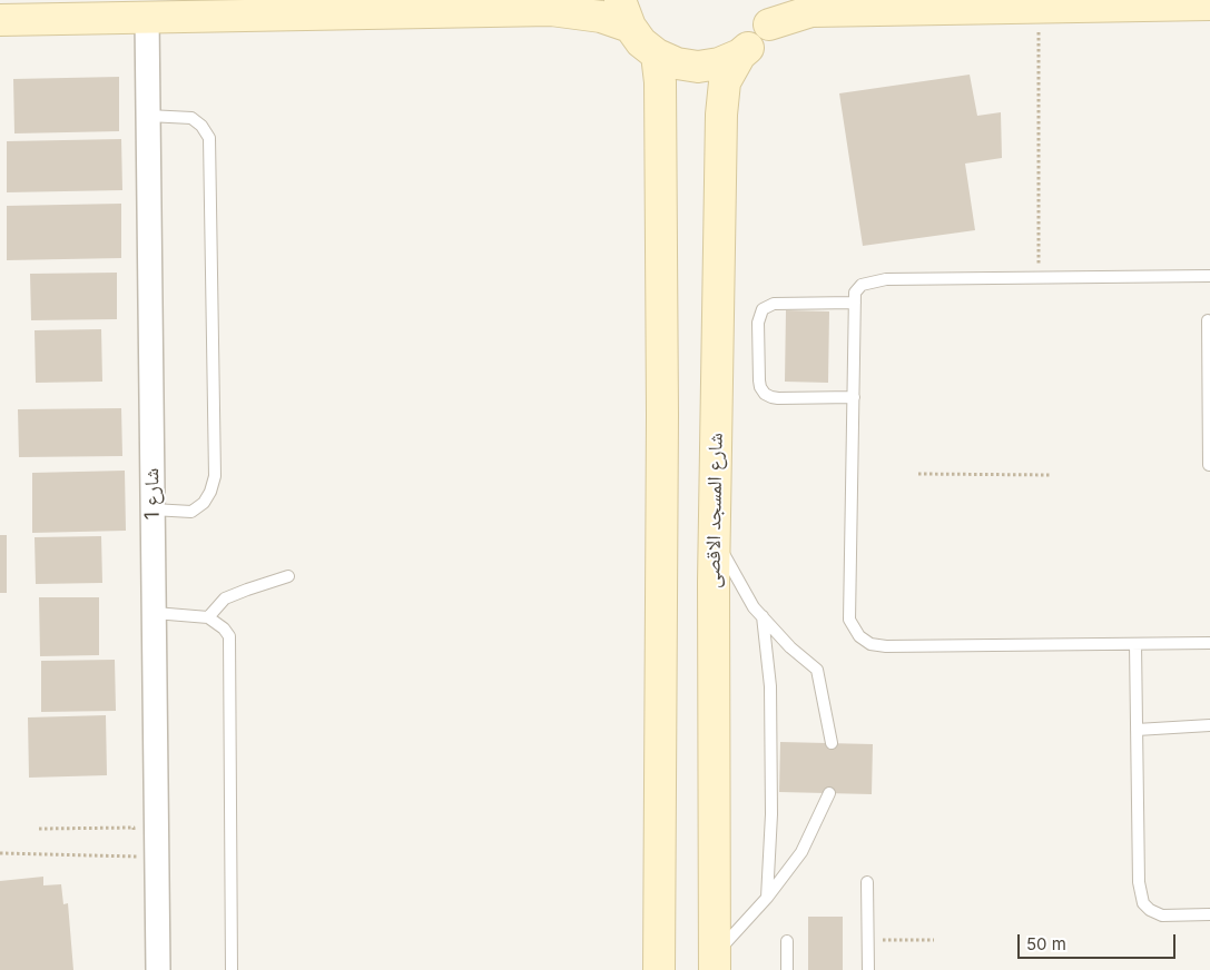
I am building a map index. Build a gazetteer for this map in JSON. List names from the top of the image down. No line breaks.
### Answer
{"streets":{"main road":["شارع المسجد الاقصى"],"street":["شارع 1"]},"scale_bar":"50 m"}
